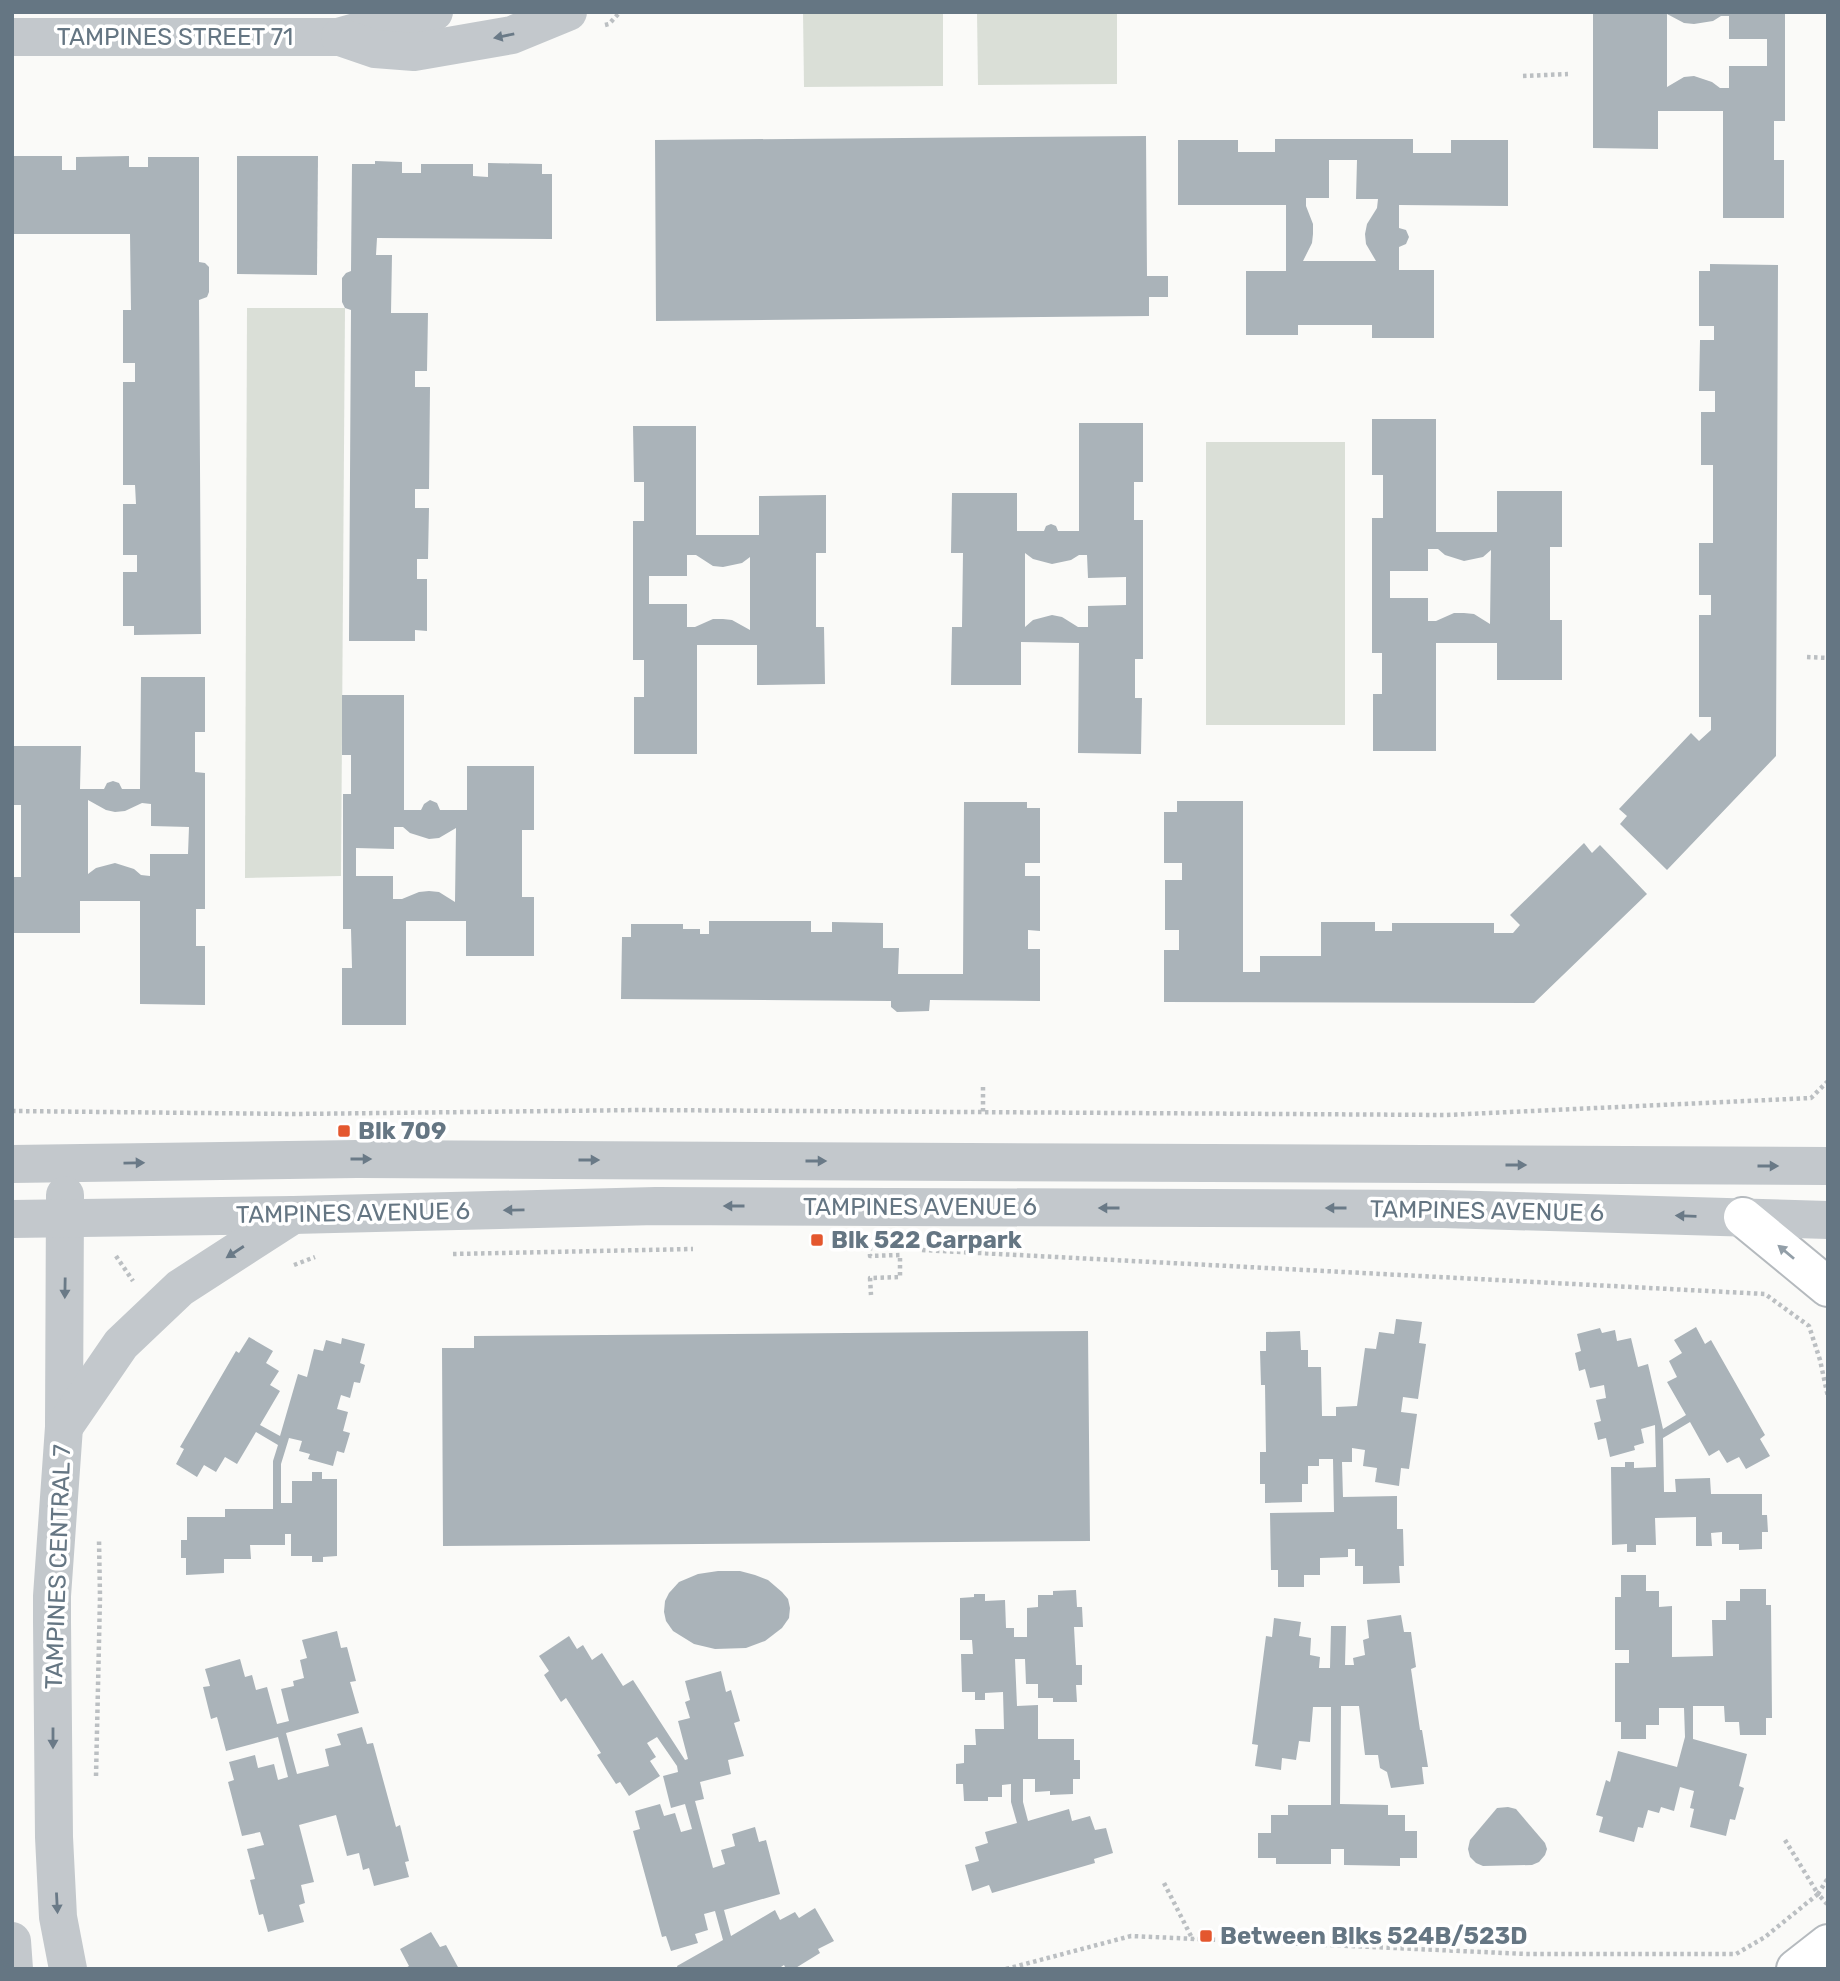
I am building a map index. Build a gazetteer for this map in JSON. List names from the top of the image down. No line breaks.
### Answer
{"streets":{"street":["TAMPINES STREET 71","TAMPINES AVENUE 6","TAMPINES CENTRAL 7"]},"crossings":[["TAMPINES AVENUE 6","TAMPINES CENTRAL 7"]],"one_way":["TAMPINES CENTRAL 7"],"places":{"transit":["Blk 709","Blk 522 Carpark","Between Blks 524B/523D"]}}
